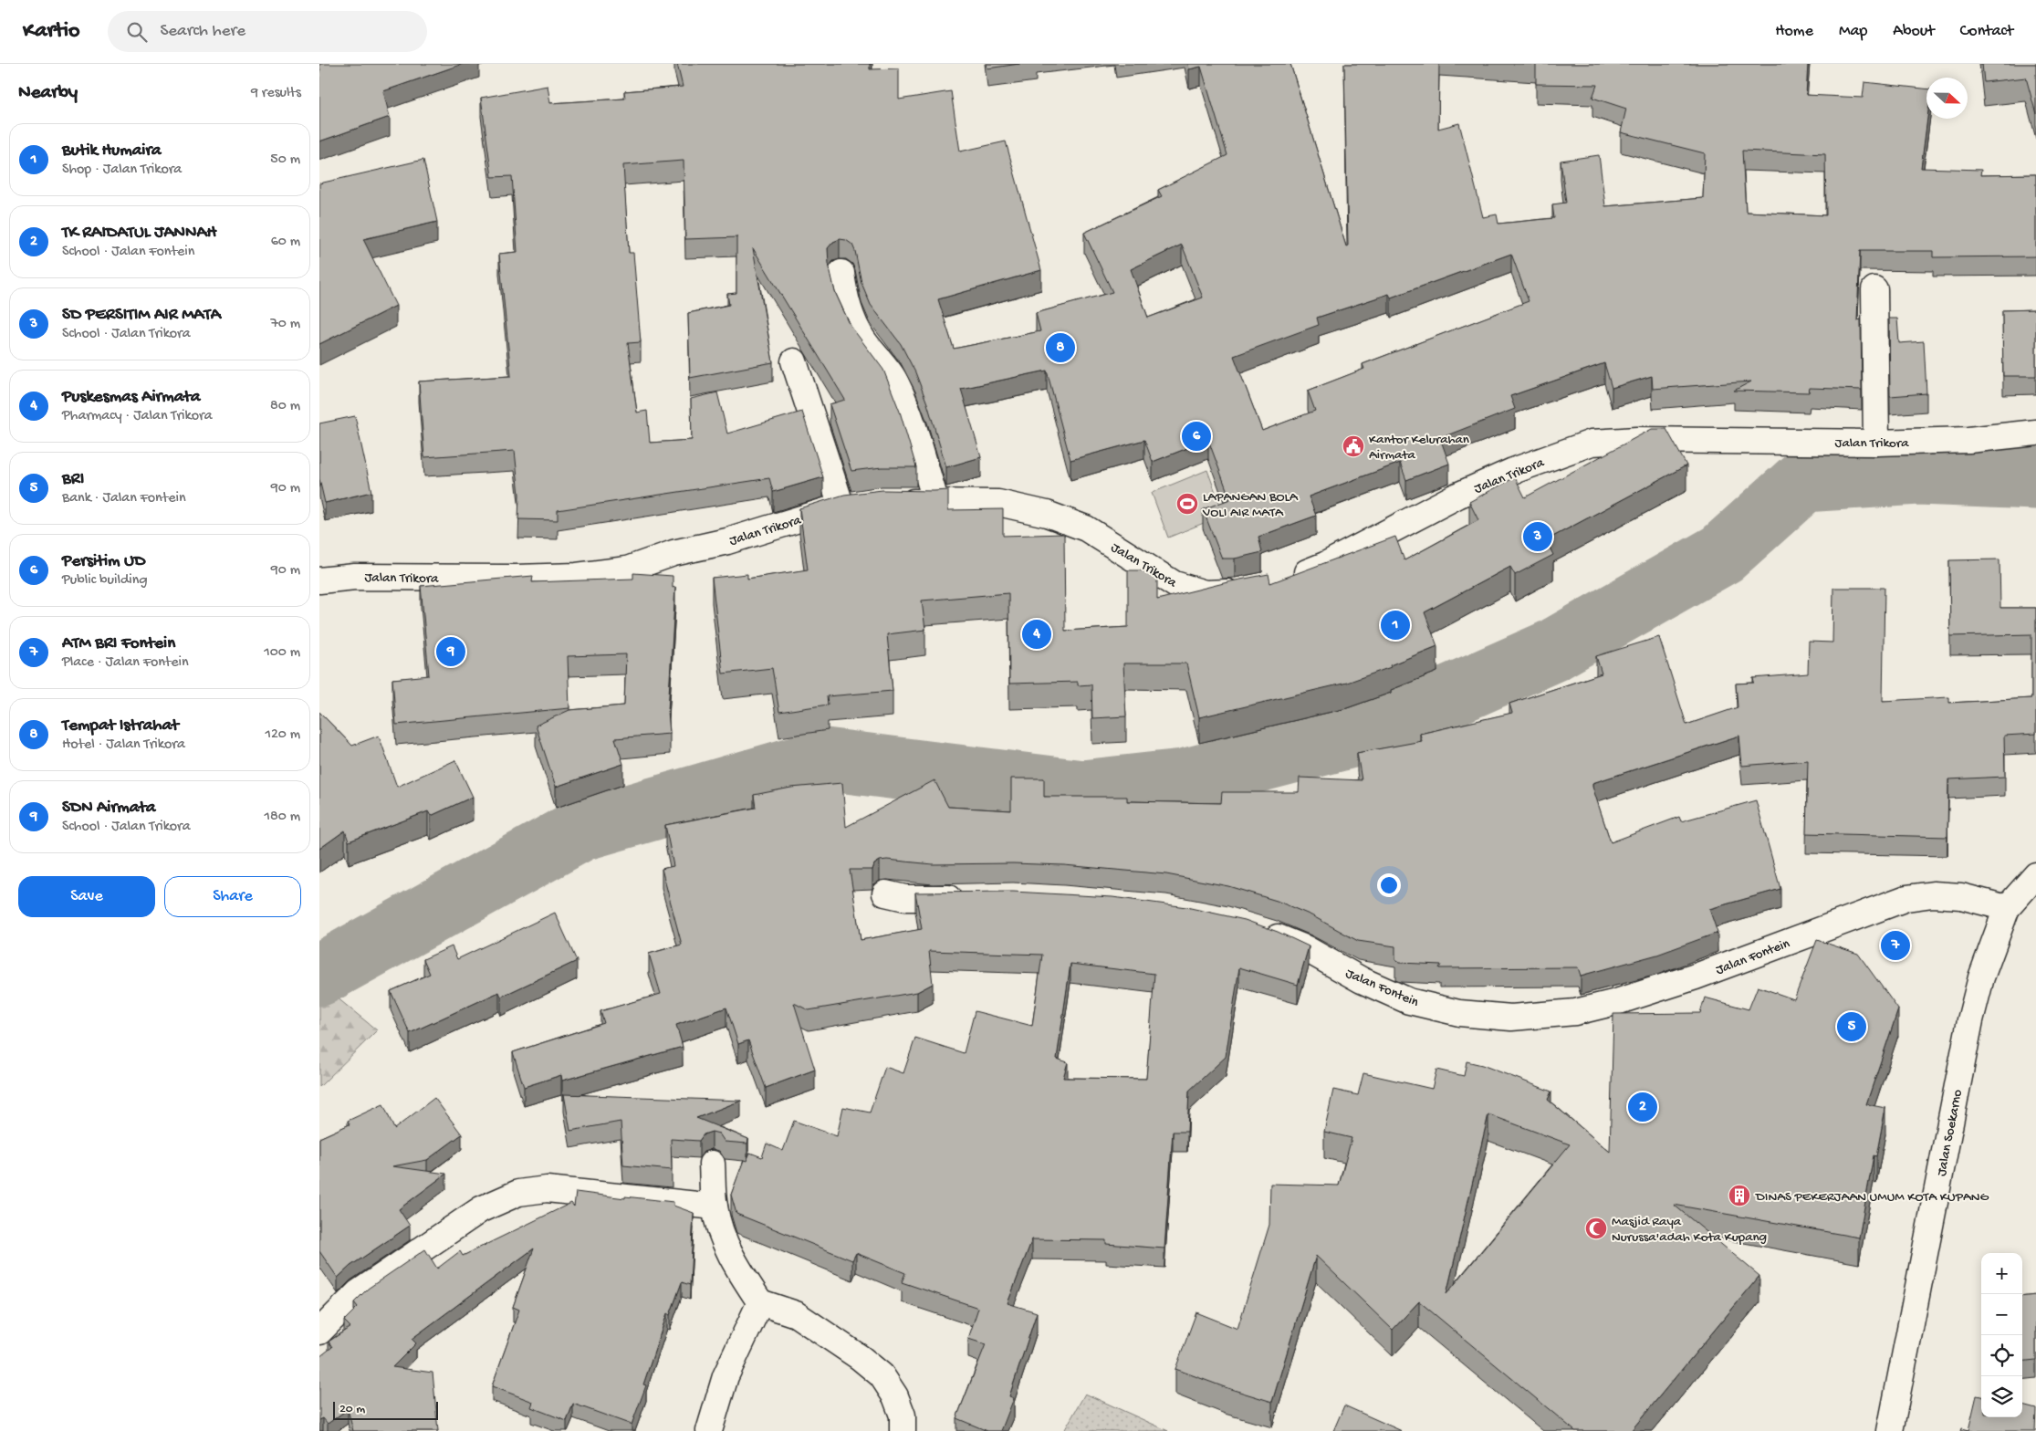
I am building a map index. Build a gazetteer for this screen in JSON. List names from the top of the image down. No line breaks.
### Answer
{"streets":{"main road":["Jalan Trikora","Jalan Fontein","Jalan Soekarno"]},"crossings":[["Jalan Fontein","Jalan Soekarno"]],"places":{"public building":["Kantor Kelurahan Airmata"],"sports":["LAPANGAN BOLA VOLI AIR MATA"],"building":["DINAS PEKERJAAN UMUM KOTA KUPANG"],"mosque":["Masjid Raya Nurussa'adah Kota Kupang"]},"scale_bar":"20 m","north":"right","page":{"header":"Kartio","search":"Search here","nav":["Home","Map","About","Contact"],"heading":["Nearby","9 results"],"list":[{"mark":"1","name":"Butik Humaira","note":"Shop · Jalan Trikora","value":"50 m"},{"mark":"2","name":"TK RAIDATUL JANNAH","note":"School · Jalan Fontein","value":"60 m"},{"mark":"3","name":"SD PERSITIM AIR MATA","note":"School · Jalan Trikora","value":"70 m"},{"mark":"4","name":"Puskesmas Airmata","note":"Pharmacy · Jalan Trikora","value":"80 m"},{"mark":"5","name":"BRI","note":"Bank · Jalan Fontein","value":"90 m"},{"mark":"6","name":"Persitim UD","note":"Public building","value":"90 m"},{"mark":"7","name":"ATM BRI Fontein","note":"Place · Jalan Fontein","value":"100 m"},{"mark":"8","name":"Tempat Istrahat","note":"Hotel · Jalan Trikora","value":"120 m"},{"mark":"9","name":"SDN Airmata","note":"School · Jalan Trikora","value":"180 m"}],"pins":["8","6","3","1","4","9","7","5","2"],"buttons":["Save","Share"],"map_buttons":["+","−"],"scale":"20 m"}}
